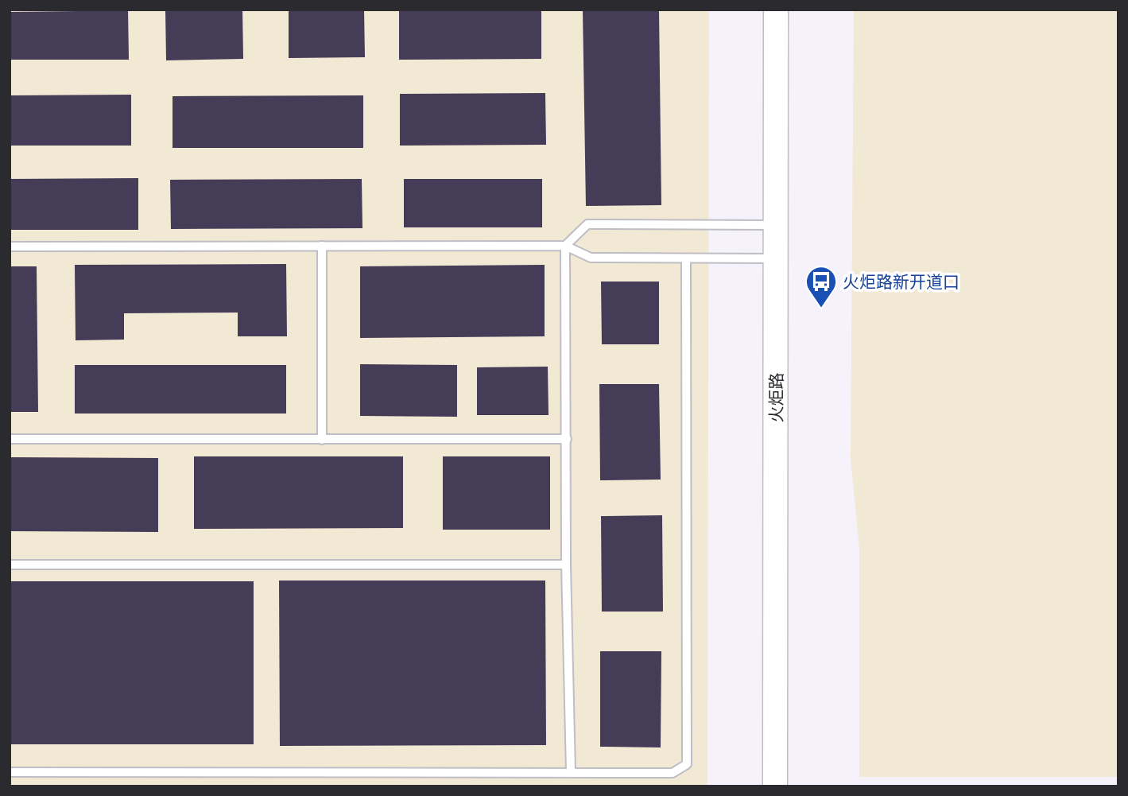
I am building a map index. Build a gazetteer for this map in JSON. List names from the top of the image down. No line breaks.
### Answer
{"streets":{"main road":["火炬路"]},"places":{"bus stop":["火炬路新开道口"]}}
